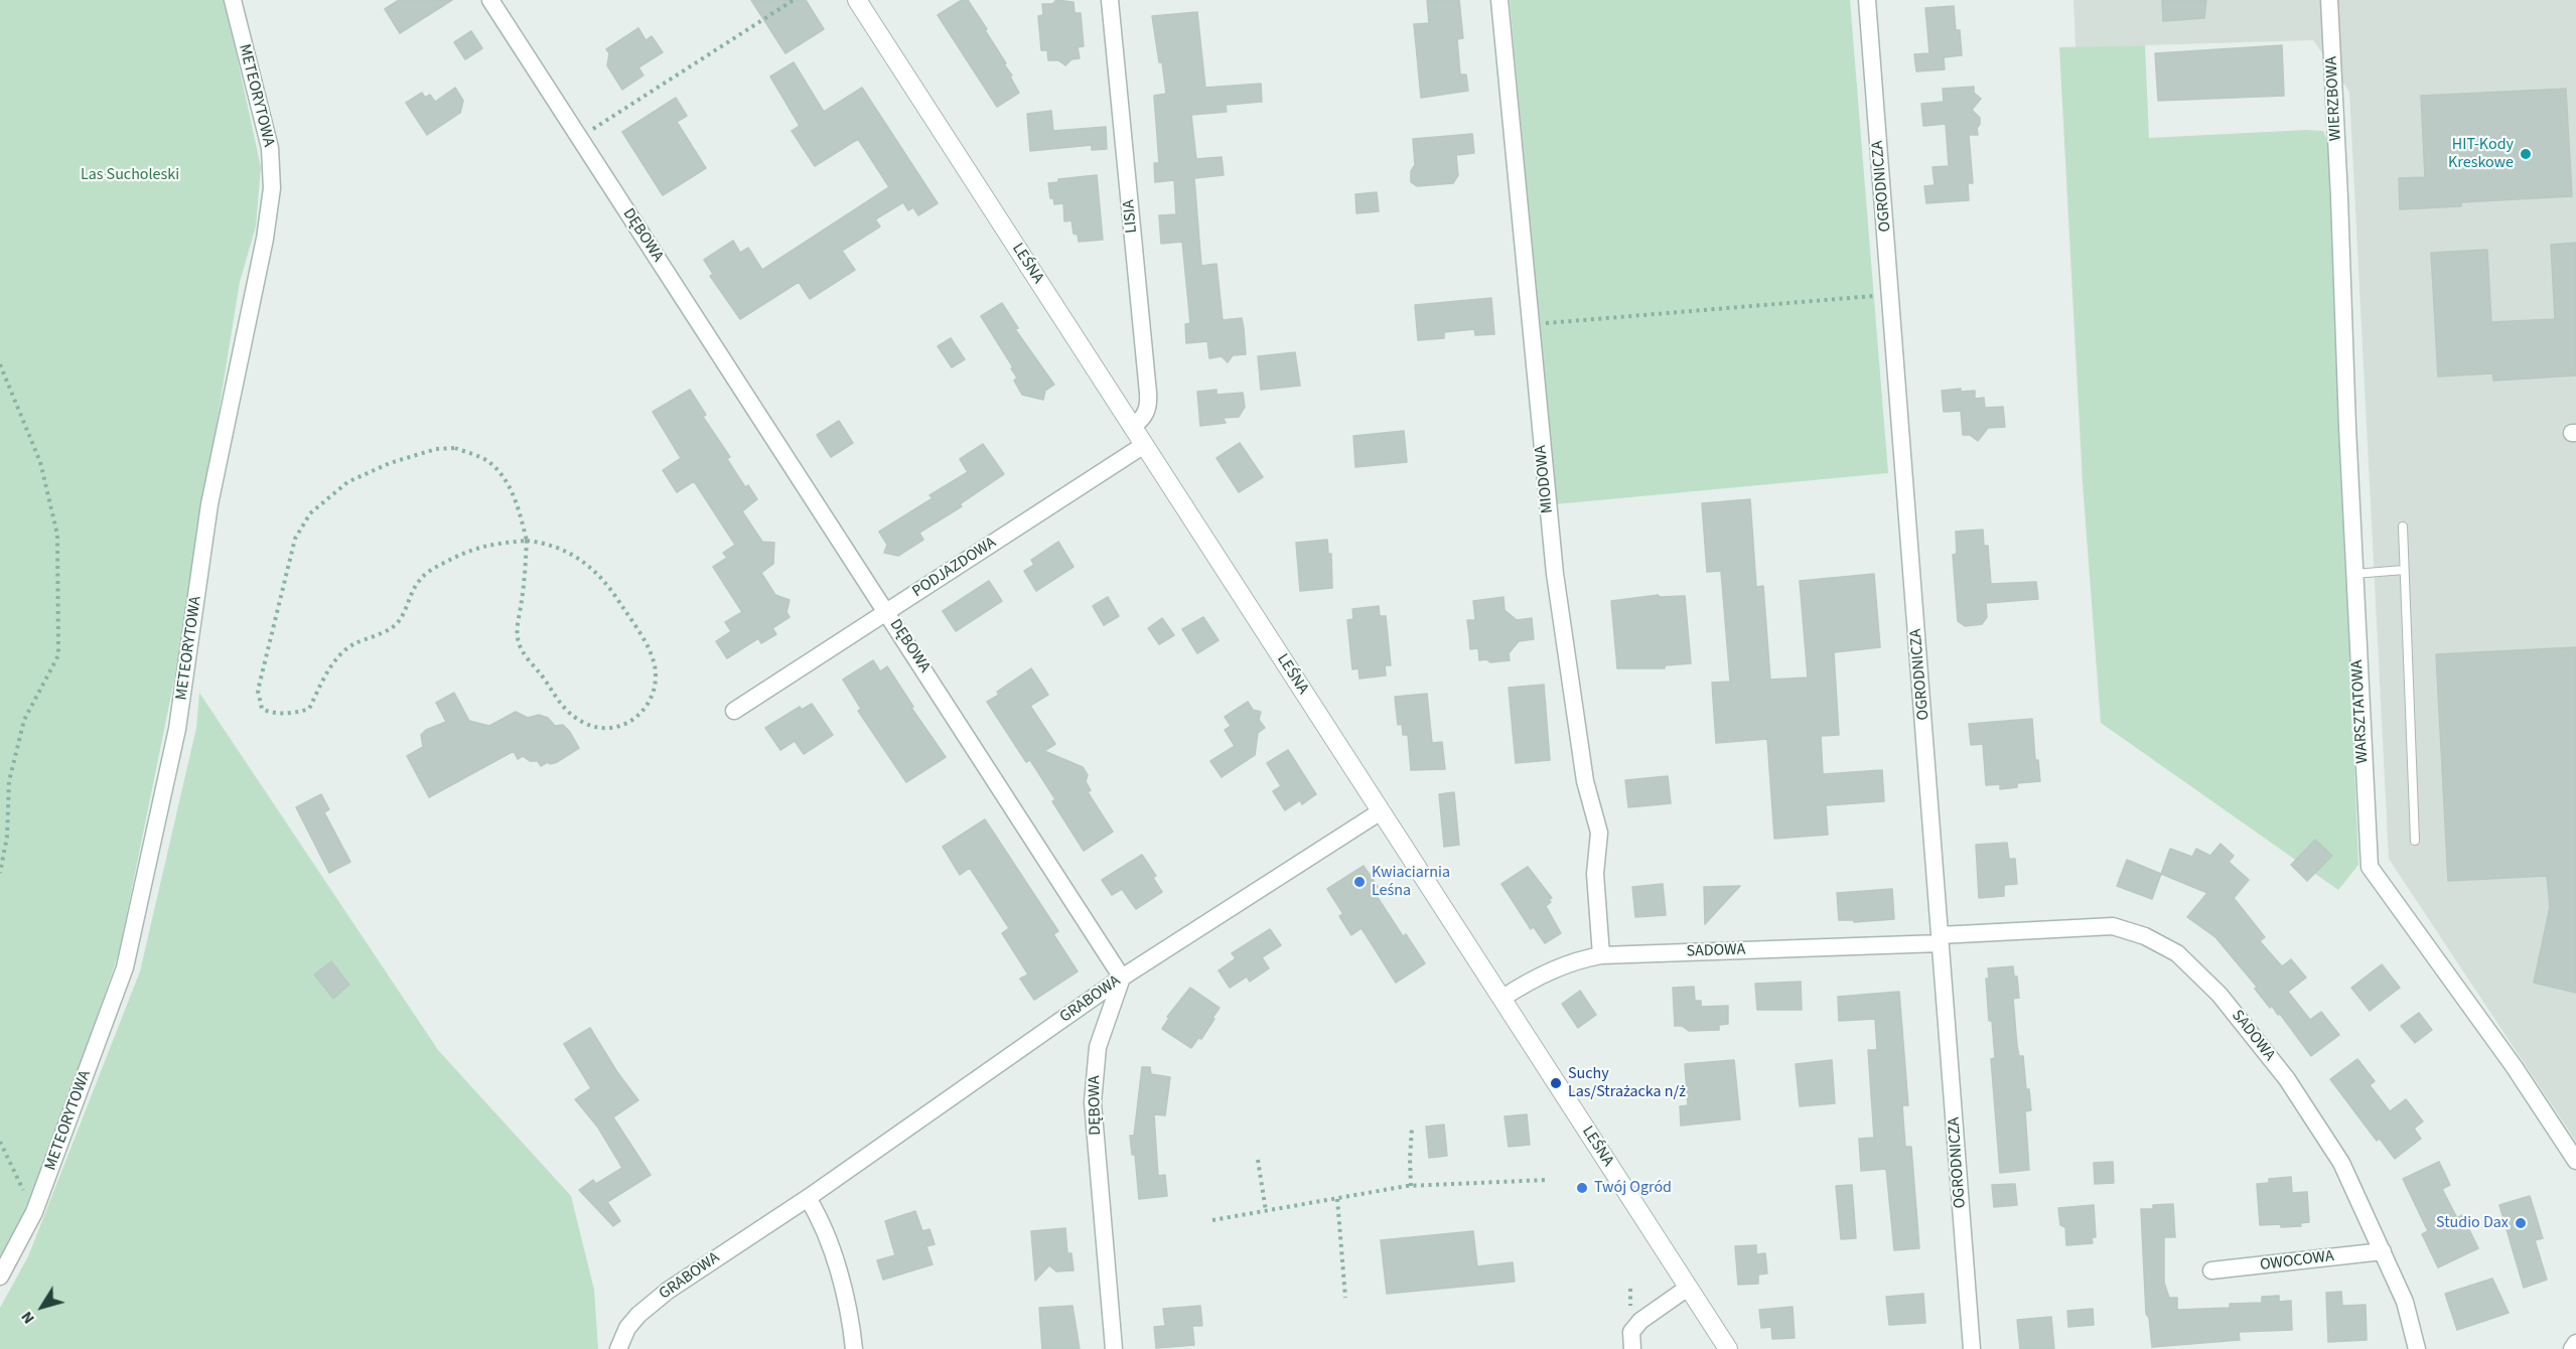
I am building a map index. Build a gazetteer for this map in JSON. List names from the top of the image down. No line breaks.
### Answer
{"streets":{"street":["METEORYTOWA","WIERZBOWA","OGRODNICZA","LISIA","DĘBOWA","LEŚNA","MIODOWA","PODJAZDOWA","WARSZTATOWA","SADOWA","GRABOWA","OWOCOWA"]},"crossings":[["WIERZBOWA","WARSZTATOWA"],["OGRODNICZA","SADOWA"],["LISIA","LEŚNA"],["DĘBOWA","PODJAZDOWA"],["DĘBOWA","GRABOWA"],["LEŚNA","PODJAZDOWA"],["LEŚNA","SADOWA"],["LEŚNA","GRABOWA"],["MIODOWA","SADOWA"],["SADOWA","OWOCOWA"]],"parks":["Las Sucholeski"],"places":["HIT-Kody Kreskowe","Kwiaciarnia Leśna","Suchy Las/Strażacka n/ż","Twój Ogród","Studio Dax"],"north":"bottom left"}
